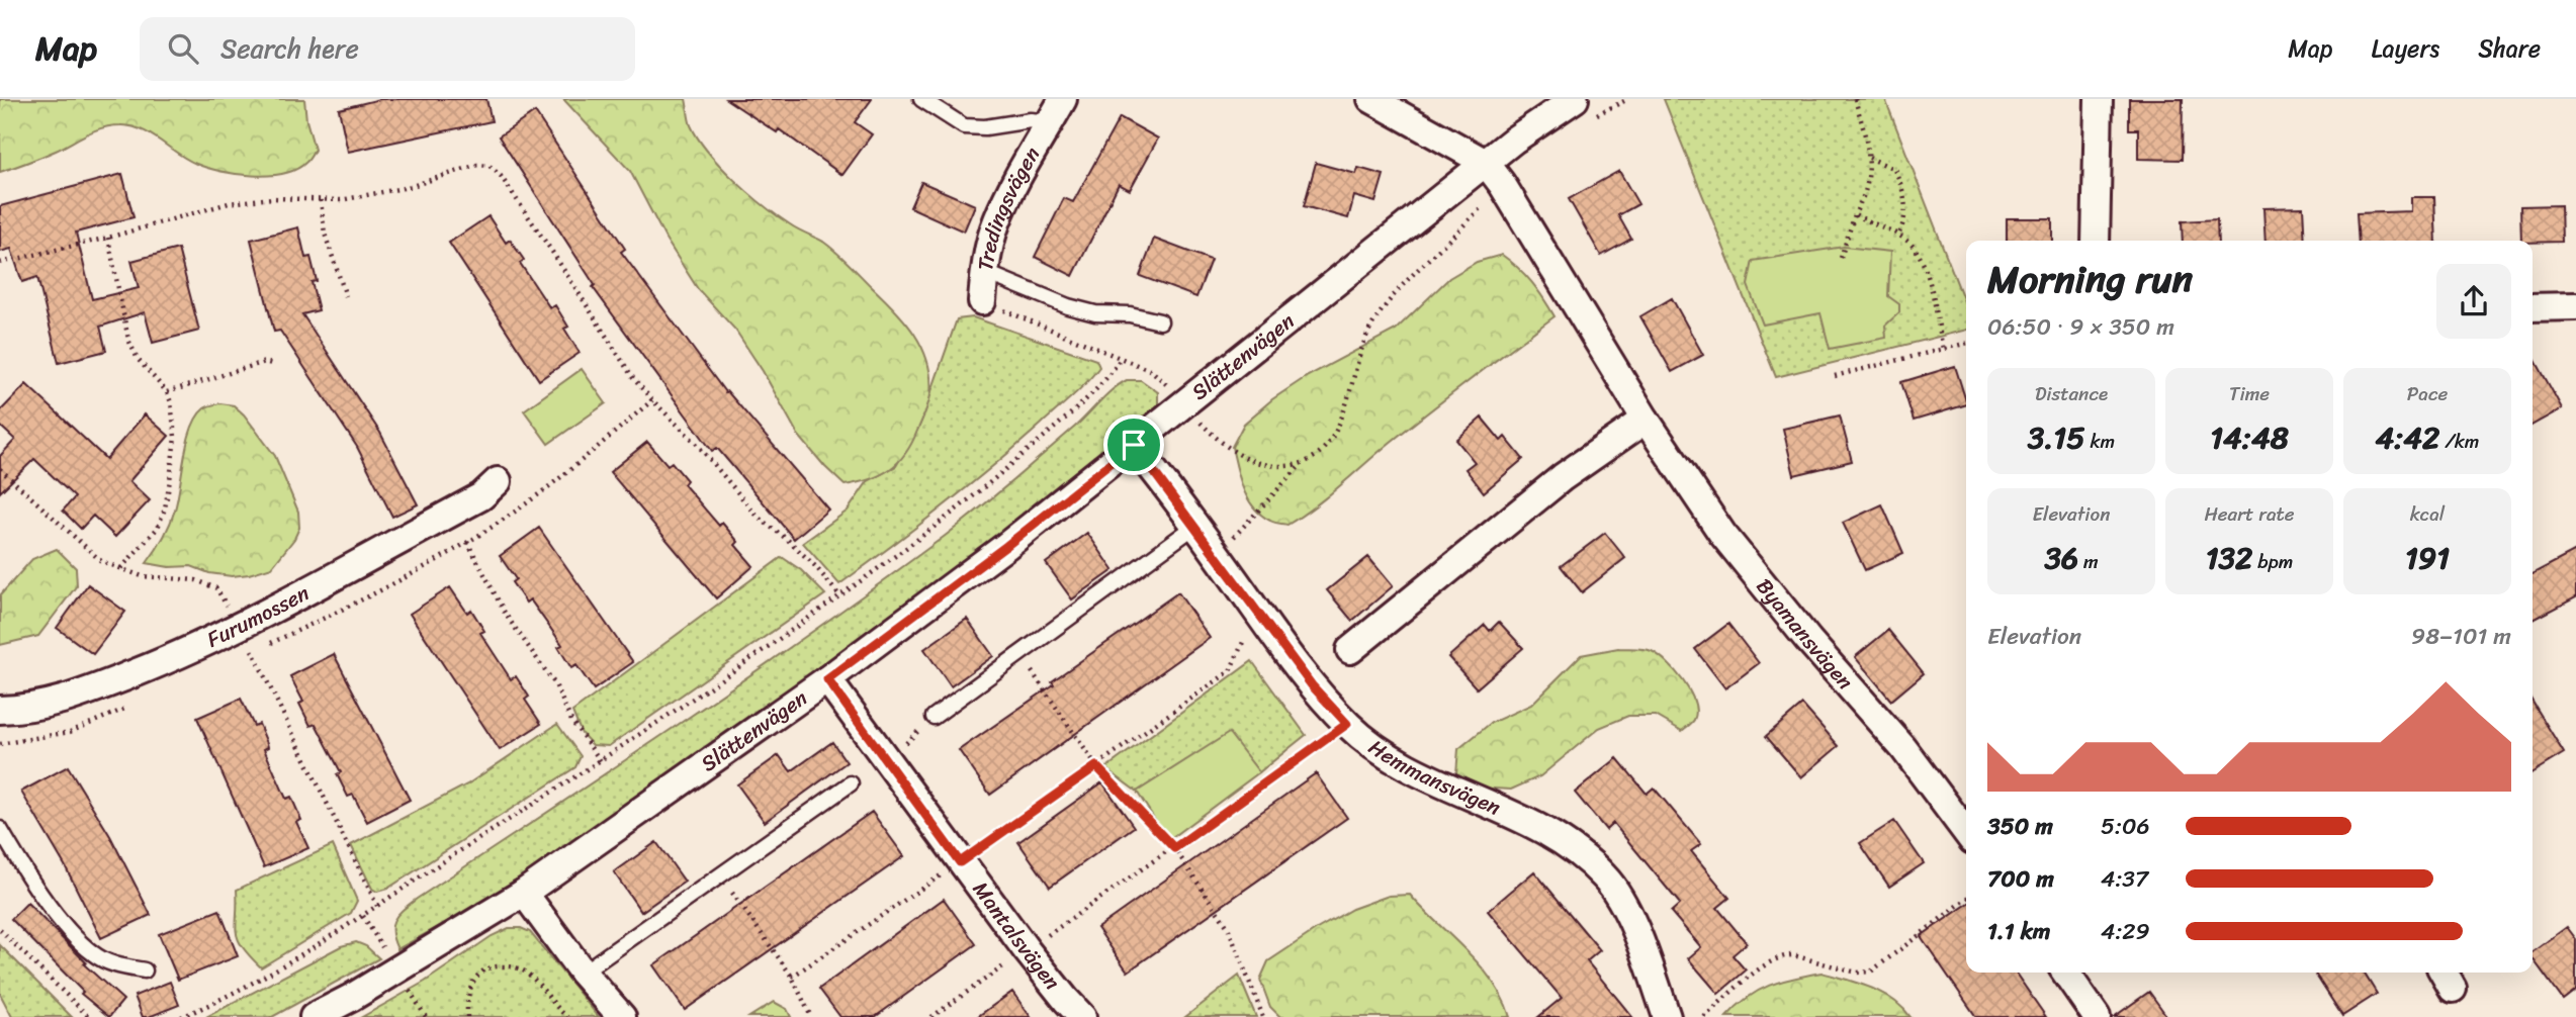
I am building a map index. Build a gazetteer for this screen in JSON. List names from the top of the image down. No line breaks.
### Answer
{"streets":{"street":["Tredingsvägen","Slättenvägen","Furumossen","Byamansvägen","Hemmansvägen","Mantalsvägen"]},"crossings":[["Slättenvägen","Byamansvägen"],["Slättenvägen","Hemmansvägen"],["Slättenvägen","Mantalsvägen"]],"page":{"header":"Map","search":"Search here","nav":["Map","Layers","Share"],"heading":["Morning run","06:50 · 9 × 350 m"],"stats":[["Distance","3.15 km"],["Time","14:48"],["Pace","4:42 /km"],["Elevation","36 m"],["Heart rate","132 bpm"],["kcal","191"]],"chart":["Elevation","98–101 m"],"list":[{"name":"350 m","note":"5:06"},{"name":"700 m","note":"4:37"},{"name":"1.1 km","note":"4:29"}]}}
